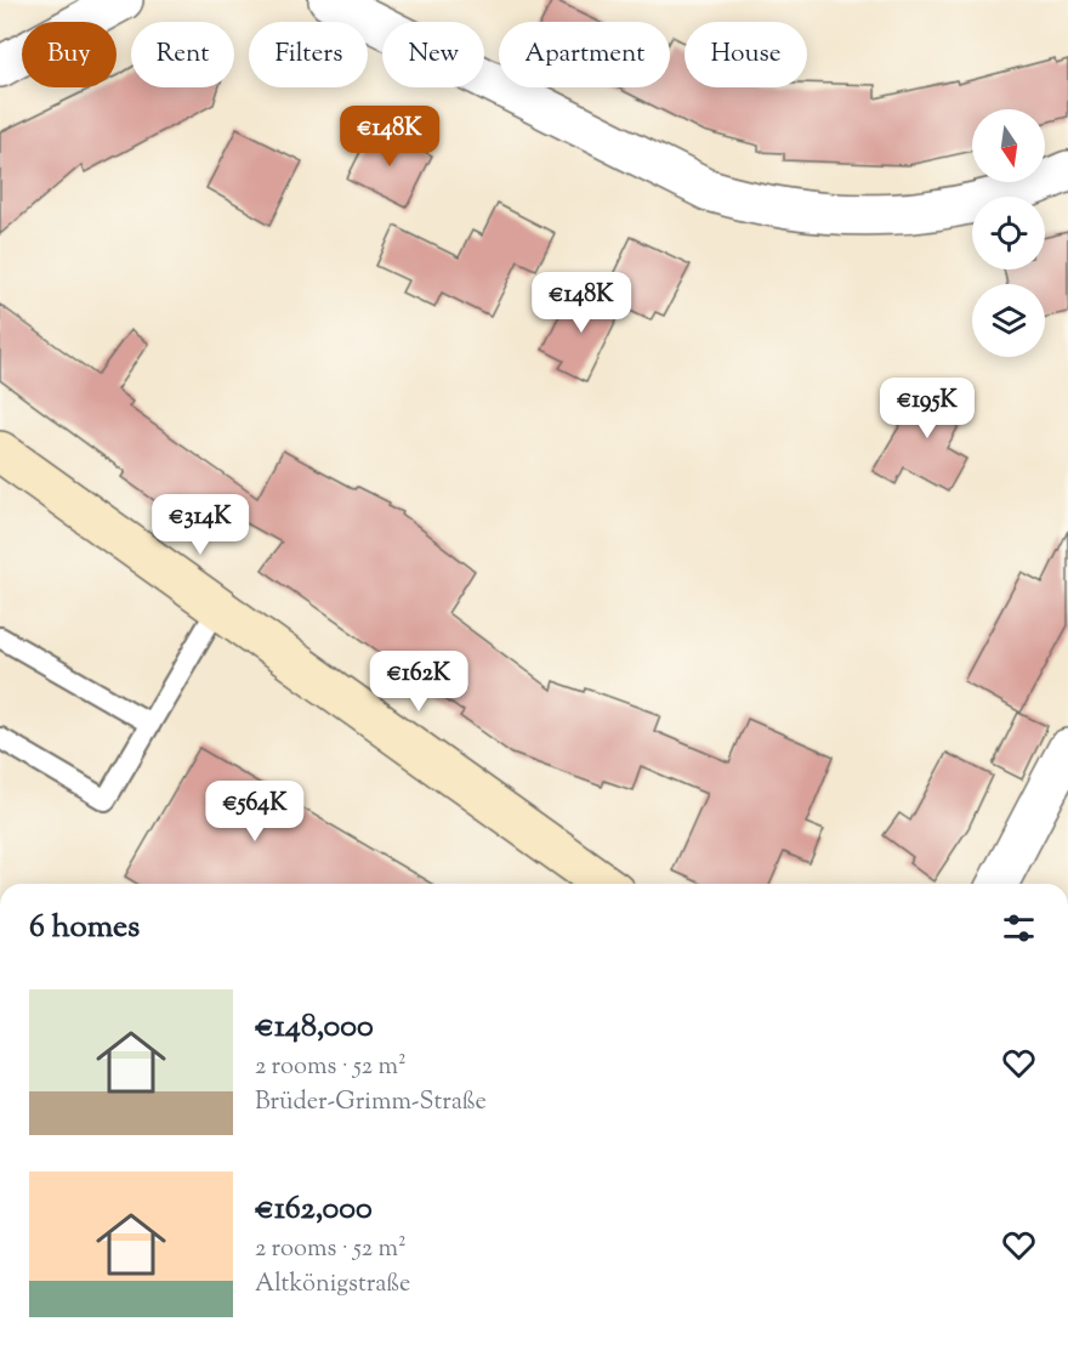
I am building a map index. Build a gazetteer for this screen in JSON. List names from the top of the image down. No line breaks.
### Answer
{"north":"bottom","page":{"chip":["Buy","Rent","Filters","New","Apartment","House"],"price":["€148K","€148K","€195K","€314K","€162K","€564K"],"heading":"6 homes","list":[{"name":"€148,000","note":"2 rooms · 52 m² · Brüder-Grimm-Straße"},{"name":"€162,000","note":"2 rooms · 52 m² · Altkönigstraße"}]}}
